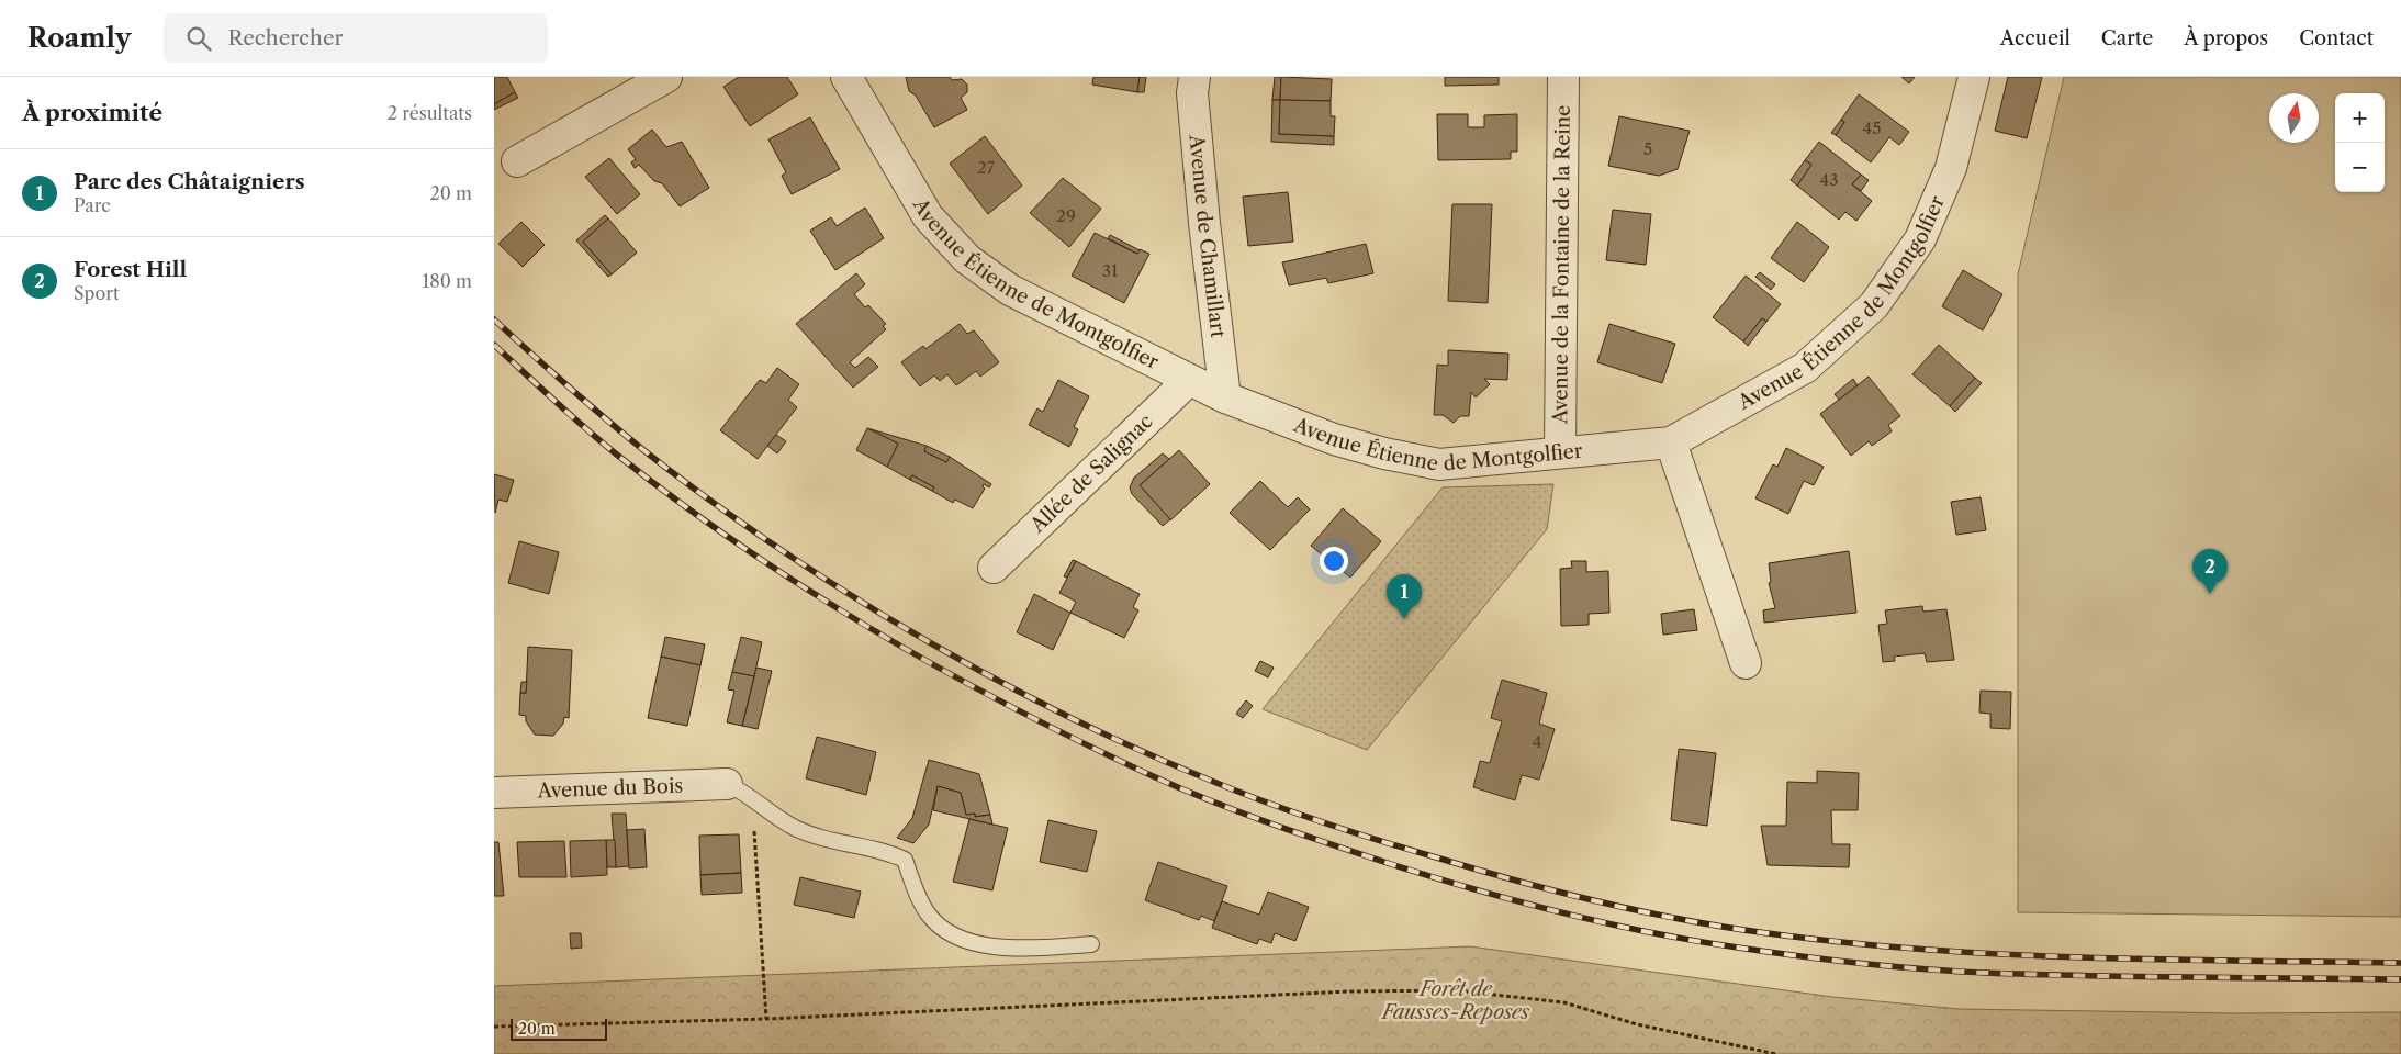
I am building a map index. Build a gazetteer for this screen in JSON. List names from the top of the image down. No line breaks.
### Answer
{"streets":{"street":["Avenue de Chamillart","Avenue de la Fontaine de la Reine","Avenue Étienne de Montgolfier","Allée de Salignac","Avenue du Bois"]},"crossings":[["Avenue de Chamillart","Avenue Étienne de Montgolfier"],["Avenue de la Fontaine de la Reine","Avenue Étienne de Montgolfier"],["Avenue Étienne de Montgolfier","Allée de Salignac"]],"parks":["Forêt de Fausses-Reposes"],"house_numbers":["45","5","27","43","29","31","4"],"scale_bar":"20 m","north":"top","page":{"header":"Roamly","search":"Rechercher","nav":["Accueil","Carte","À propos","Contact"],"heading":["À proximité","2 résultats"],"map_buttons":["+","−"],"list":[{"mark":"1","name":"Parc des Châtaigniers","note":"Parc","value":"20 m"},{"mark":"2","name":"Forest Hill","note":"Sport","value":"180 m"}],"pins":["2","1"],"scale":"20 m"}}
